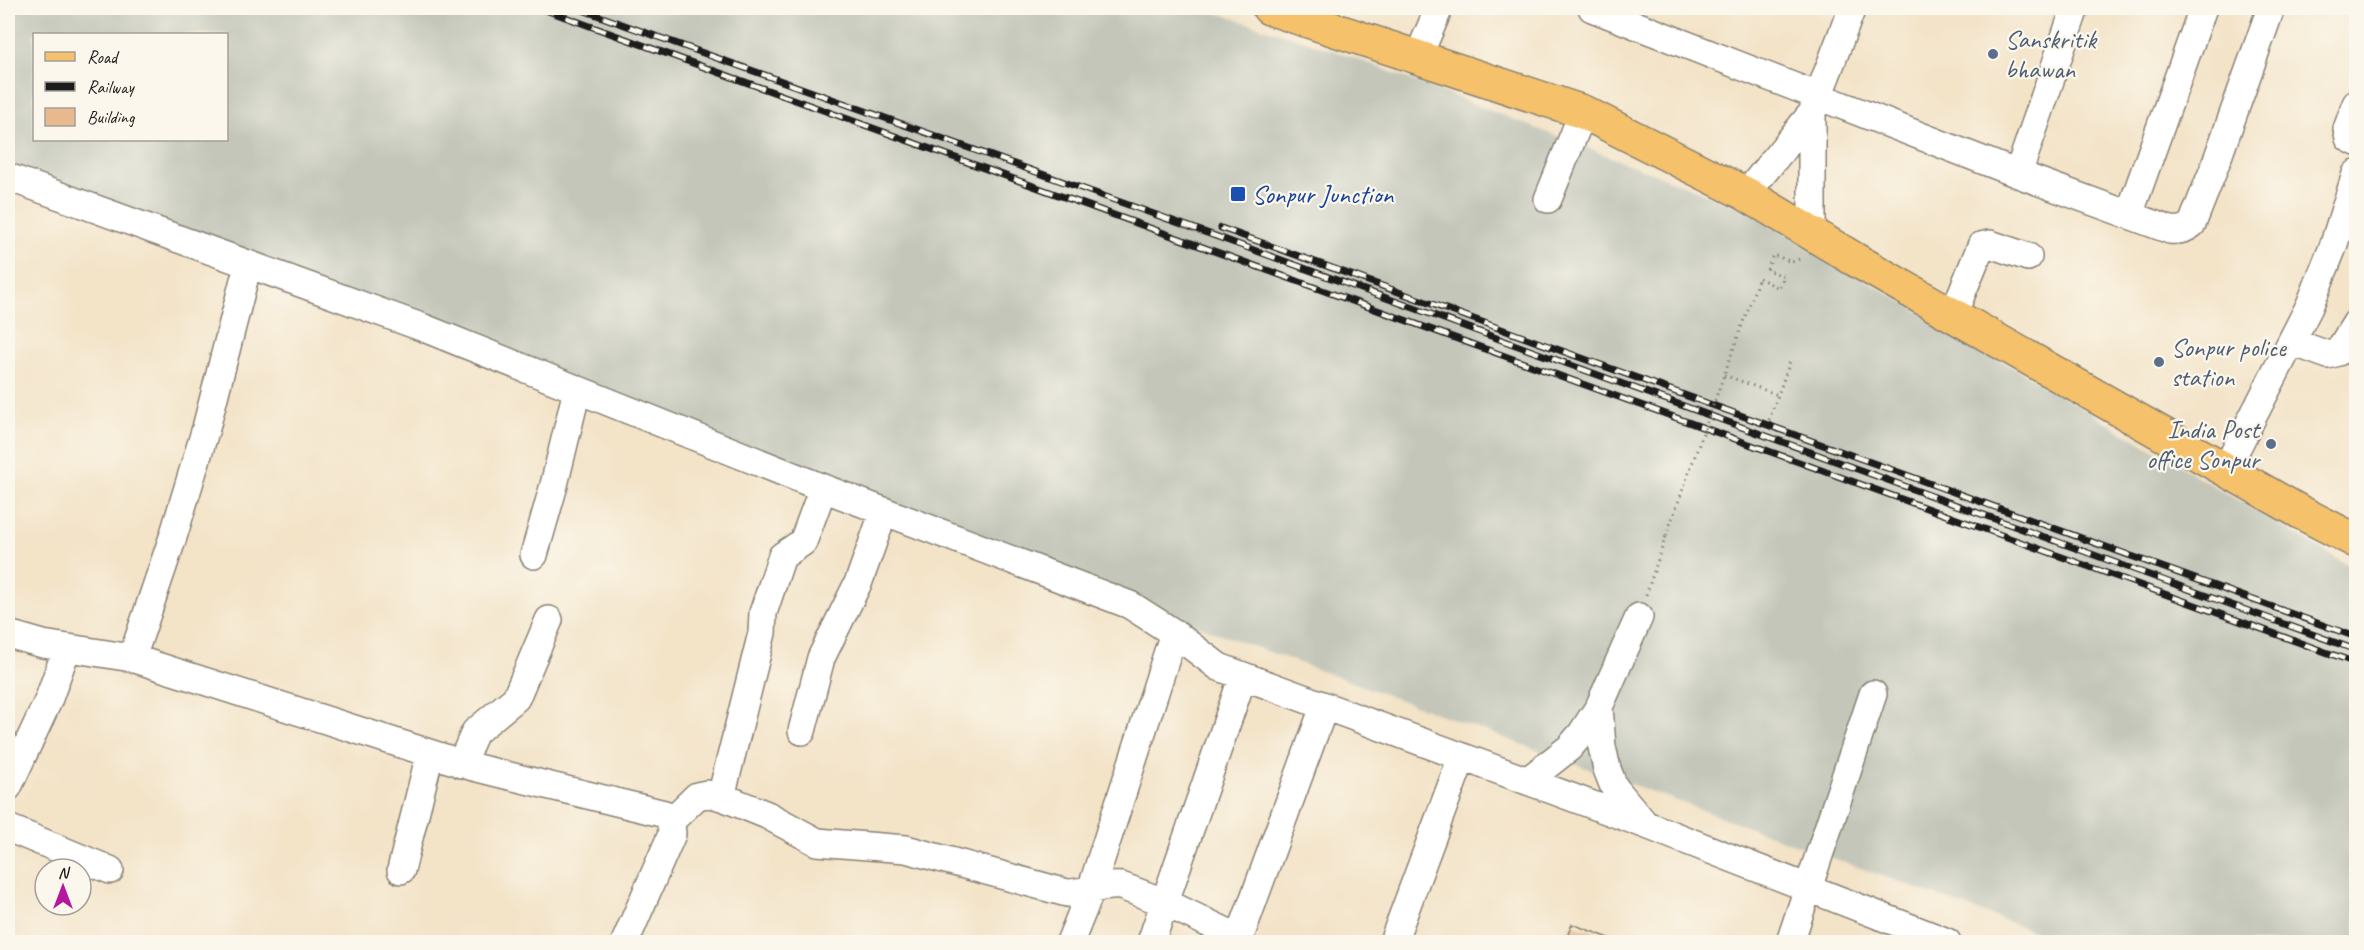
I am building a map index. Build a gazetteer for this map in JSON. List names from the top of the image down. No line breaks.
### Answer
{"places":{"other":["Sanskritik bhawan","Sonpur police station","India Post office Sonpur"],"transit":["Sonpur Junction"]},"legend":["Road","Railway","Building"],"north":"top"}
